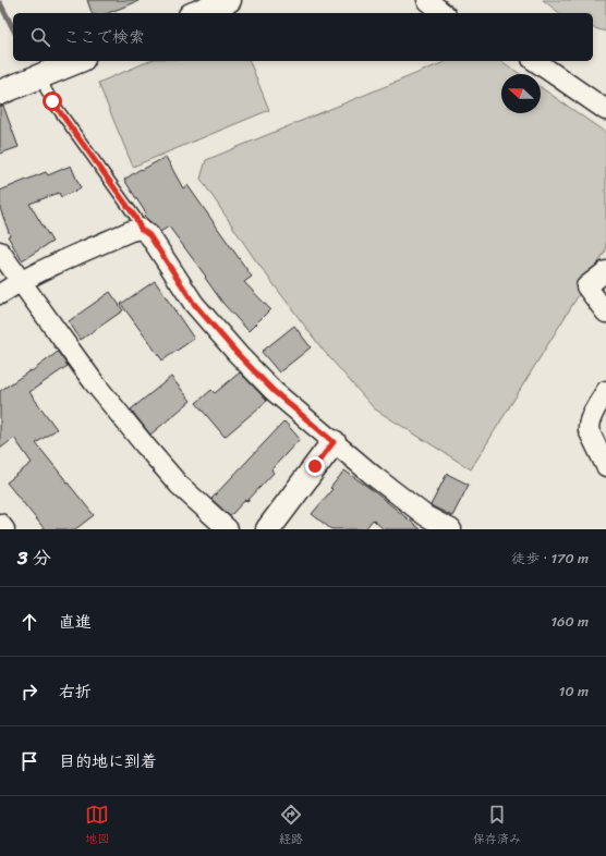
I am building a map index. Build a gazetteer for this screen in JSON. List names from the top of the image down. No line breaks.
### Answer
{"north":"left","page":{"search":"ここで検索","heading":["3 分","徒歩 · 170 m"],"list":[["直進","160 m"],["右折","10 m"],"目的地に到着"],"nav":["地図","経路","保存済み"]}}
